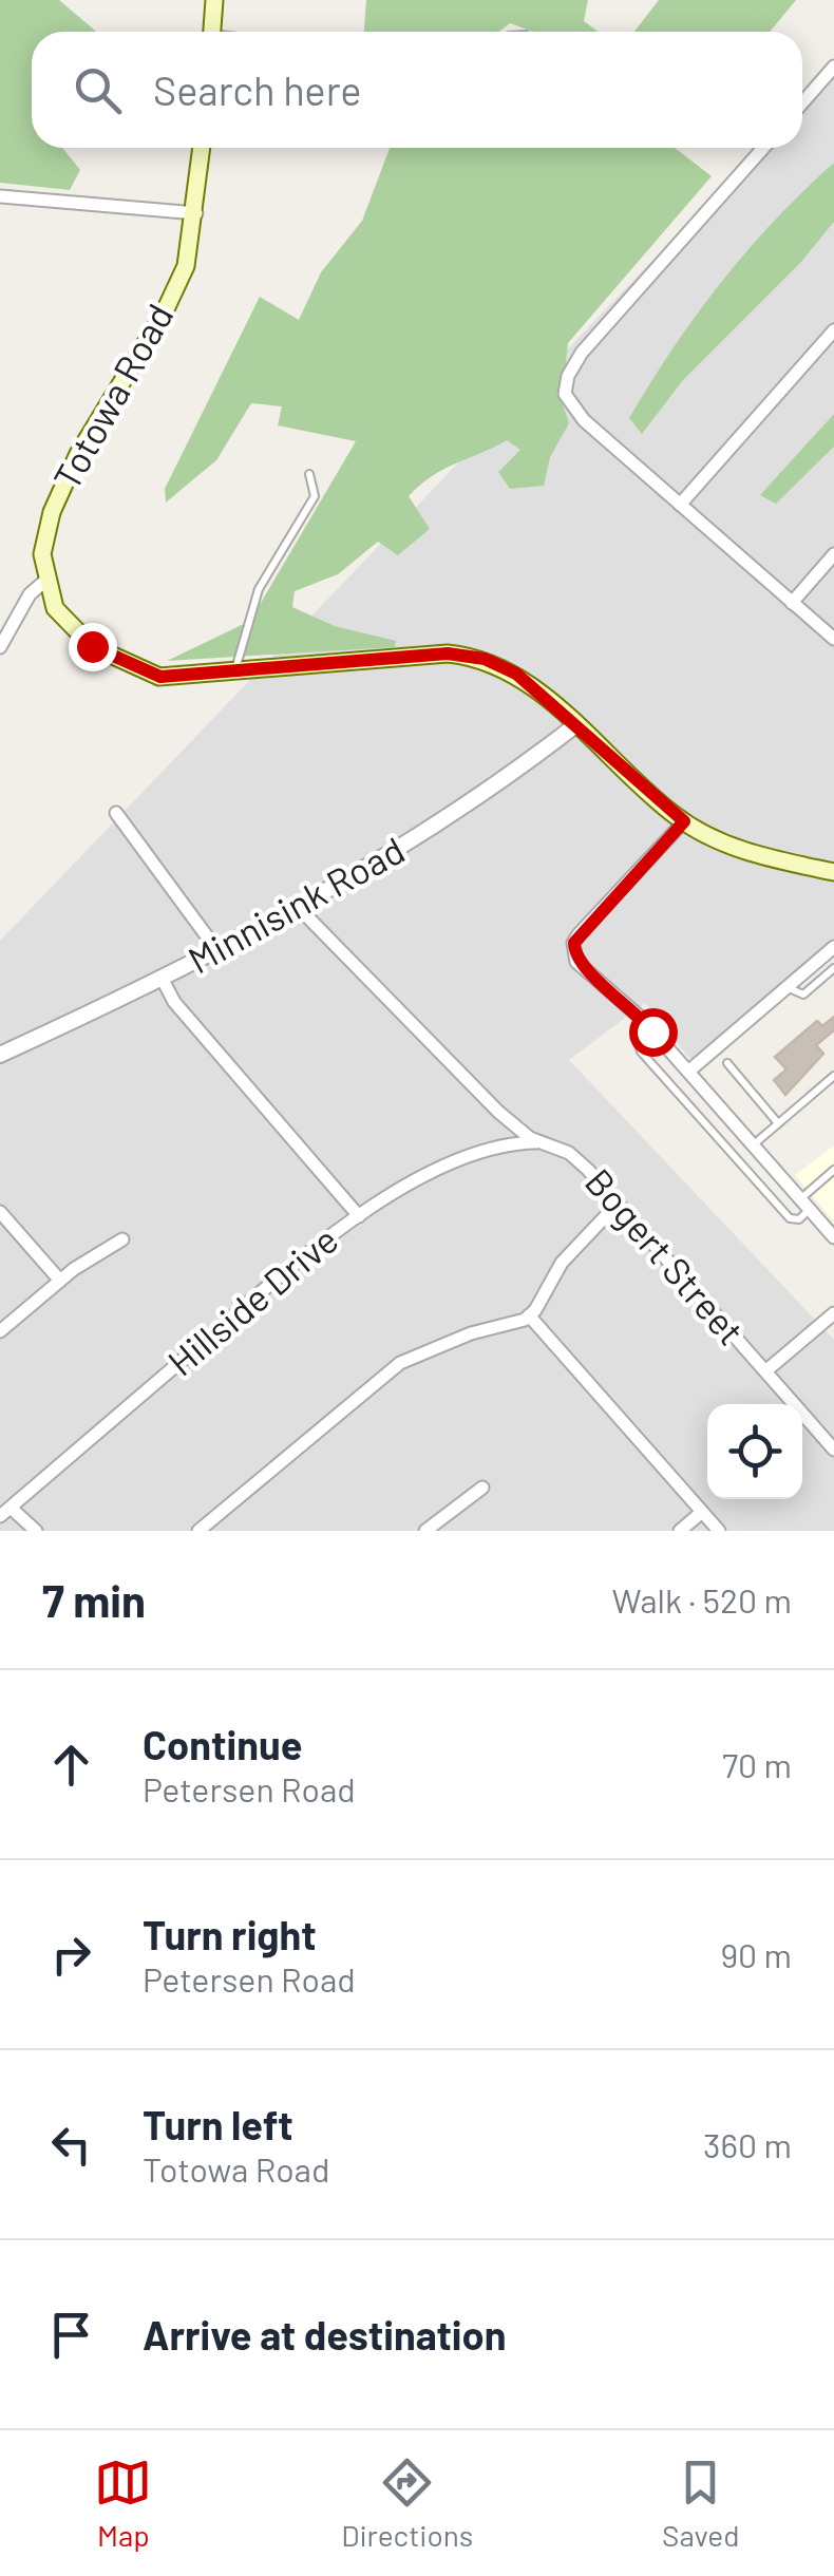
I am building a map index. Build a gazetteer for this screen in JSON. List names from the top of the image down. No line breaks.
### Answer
{"streets":{"main road":["Totowa Road"],"street":["Minnisink Road","Bogert Street","Hillside Drive"]},"crossings":[["Totowa Road","Minnisink Road"],["Minnisink Road","Bogert Street"],["Bogert Street","Hillside Drive"]],"page":{"search":"Search here","heading":["7 min","Walk · 520 m"],"list":[["Continue","Petersen Road","70 m"],["Turn right","Petersen Road","90 m"],["Turn left","Totowa Road","360 m"],"Arrive at destination"],"nav":["Map","Directions","Saved"]}}
